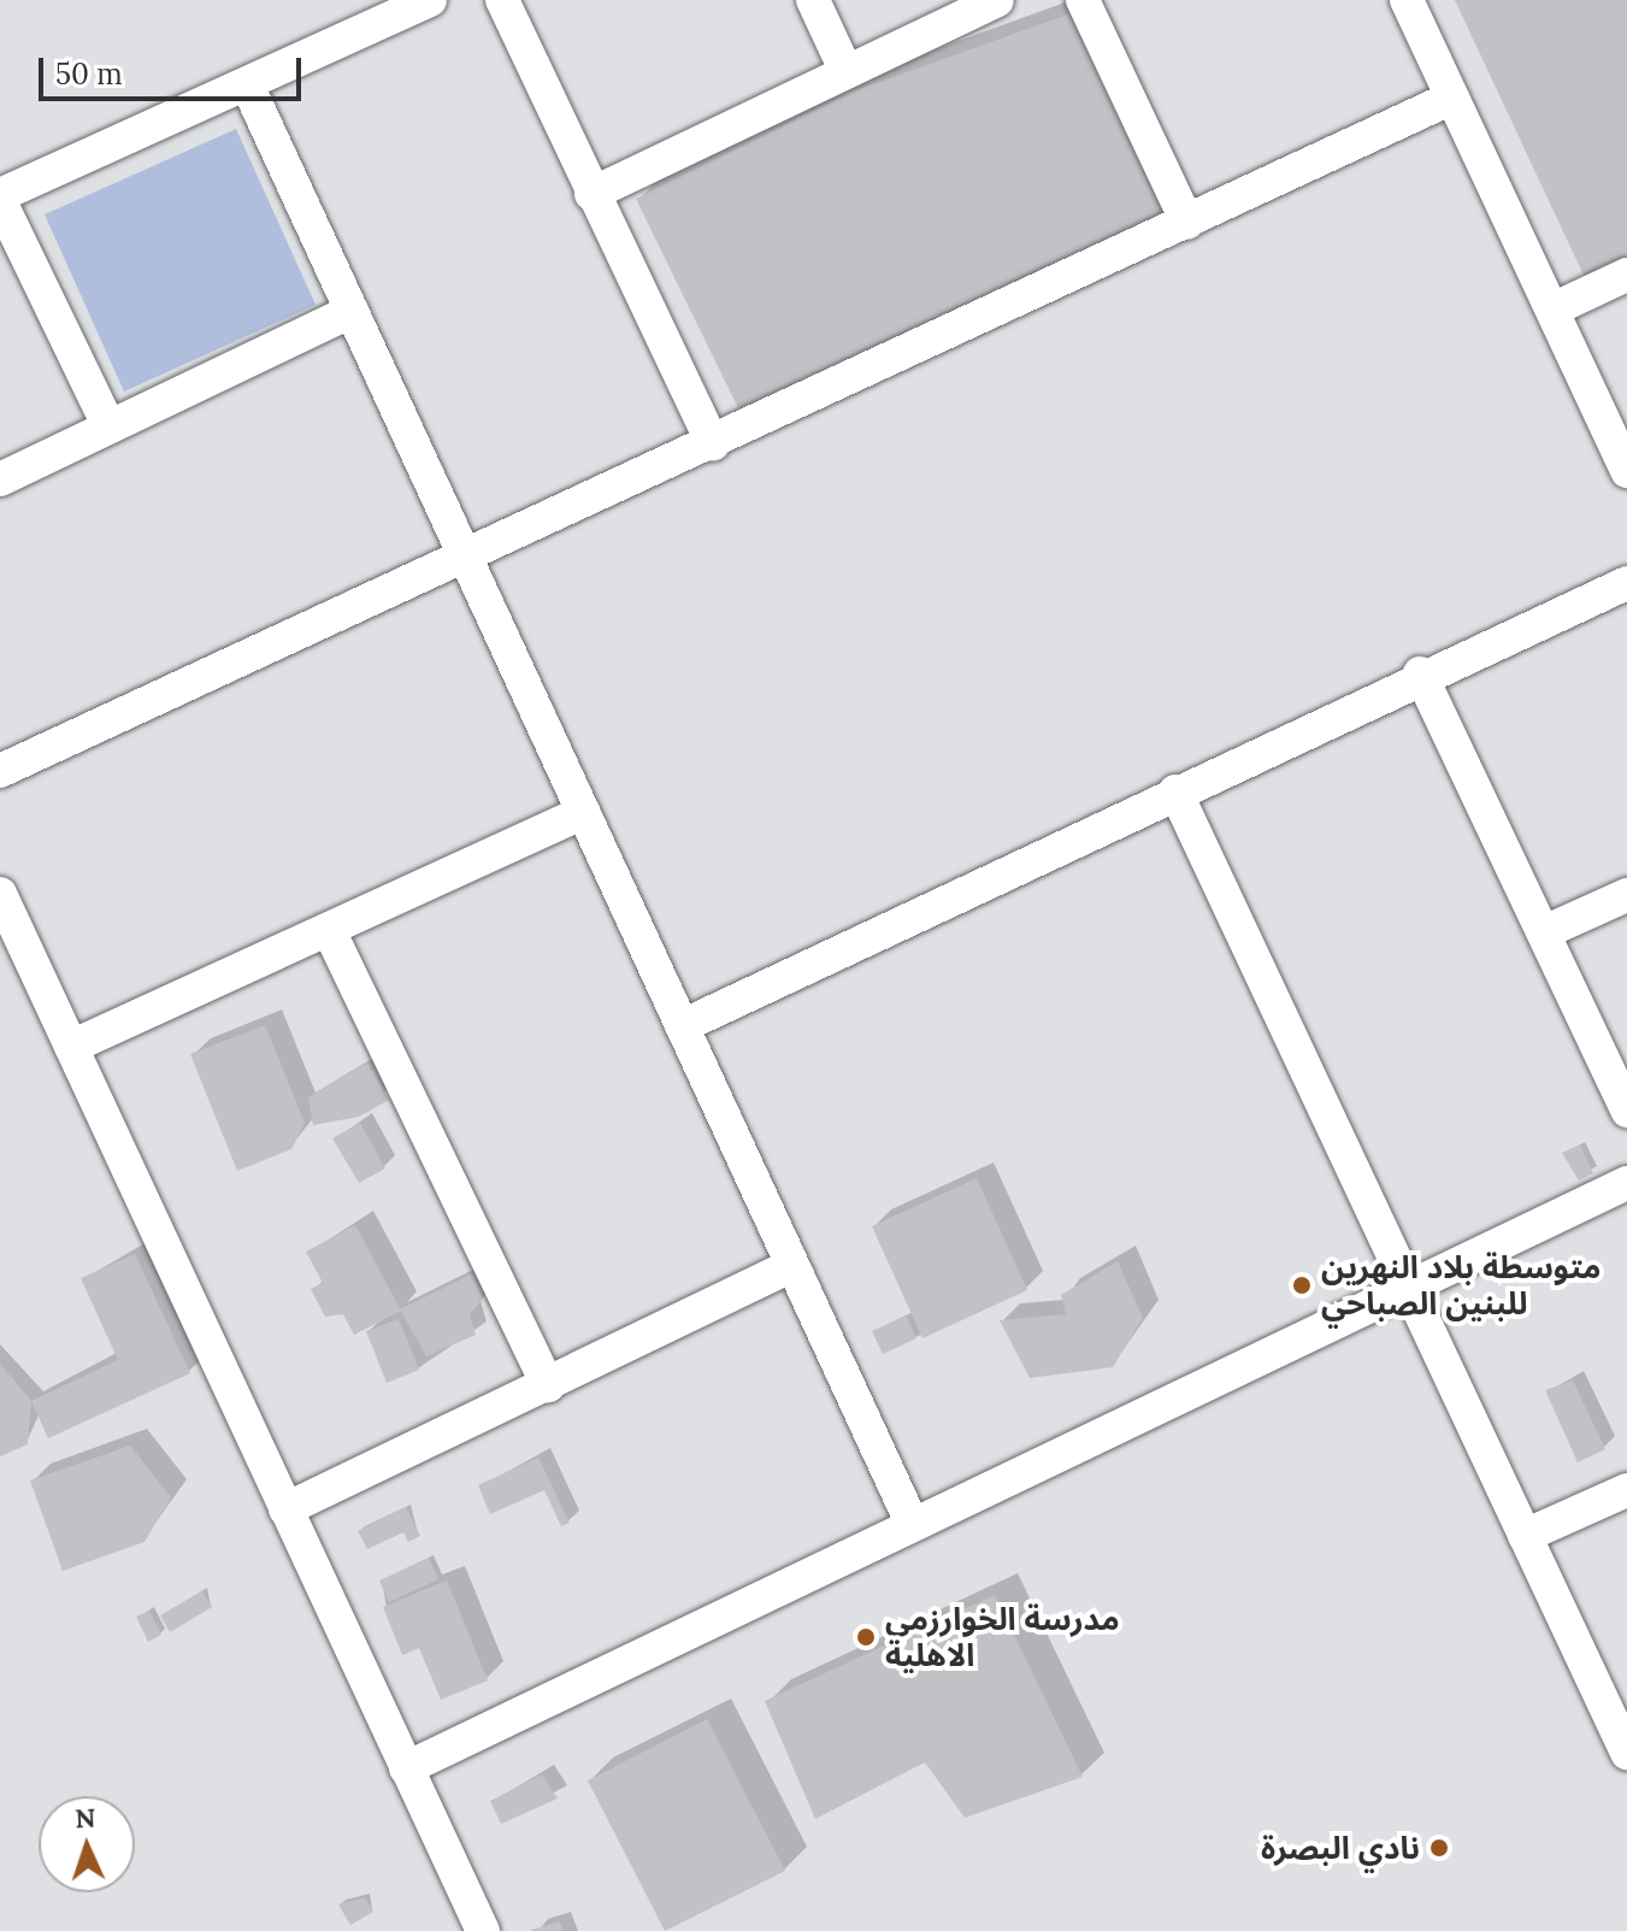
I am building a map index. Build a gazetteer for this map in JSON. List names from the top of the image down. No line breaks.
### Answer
{"places":["متوسطة بلاد النهرين للبنين الصباحي","مدرسة الخوارزمي الاهلية","نادي البصرة"],"scale_bar":"50 m","north":"top"}
